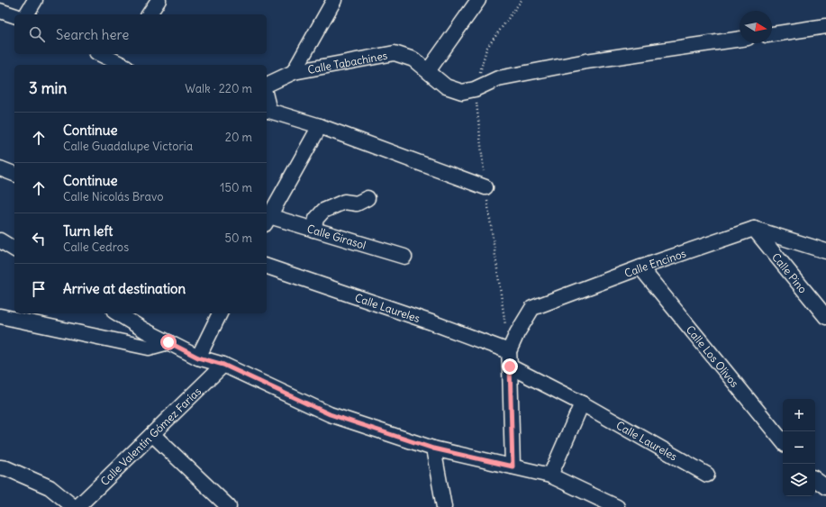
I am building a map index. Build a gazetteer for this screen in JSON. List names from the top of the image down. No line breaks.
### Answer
{"streets":{"street":["Calle Tabachines","Calle Girasol","Calle Encinos","Calle Pino","Calle Laureles","Calle Los Olivos","Calle Valentín Gómez Farías"]},"crossings":[["Calle Encinos","Calle Pino"],["Calle Encinos","Calle Laureles"],["Calle Encinos","Calle Los Olivos"]],"north":"right","page":{"search":"Search here","heading":["3 min","Walk · 220 m"],"list":[["Continue","Calle Guadalupe Victoria","20 m"],["Continue","Calle Nicolás Bravo","150 m"],["Turn left","Calle Cedros","50 m"],"Arrive at destination"],"map_buttons":["+","−"]}}
